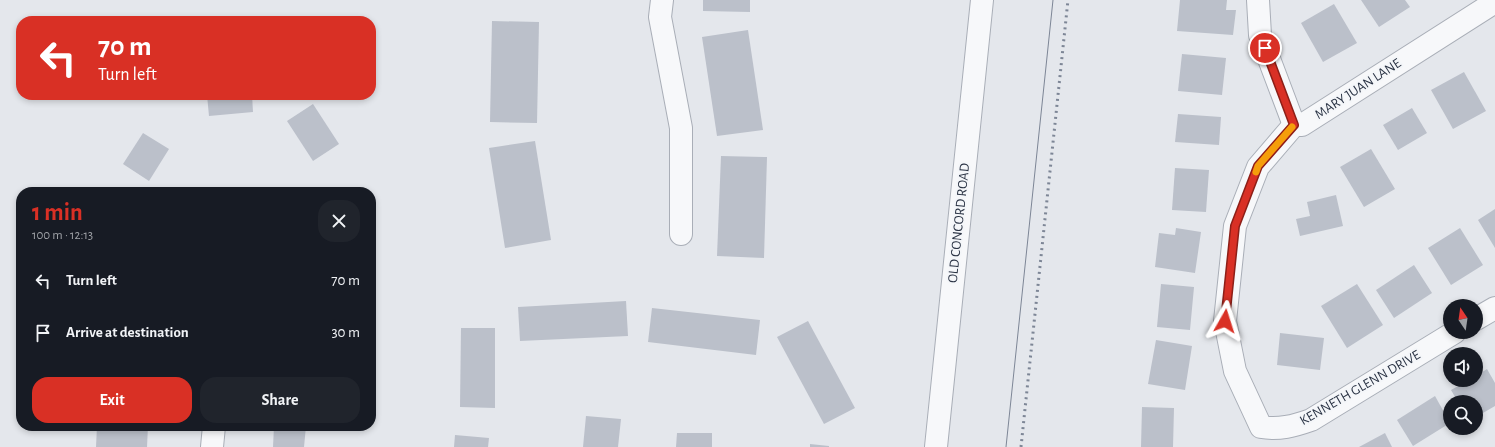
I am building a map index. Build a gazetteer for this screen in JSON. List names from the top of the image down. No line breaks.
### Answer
{"streets":{"street":["MARY JUAN LANE","OLD CONCORD ROAD","KENNETH GLENN DRIVE"]},"crossings":[["MARY JUAN LANE","KENNETH GLENN DRIVE"]],"north":"top","page":{"turn":["70 m","Turn left"],"heading":["1 min","100 m · 12:13"],"list":[{"name":"Turn left","value":"70 m"},{"name":"Arrive at destination","value":"30 m"}],"buttons":["Exit","Share"]}}
